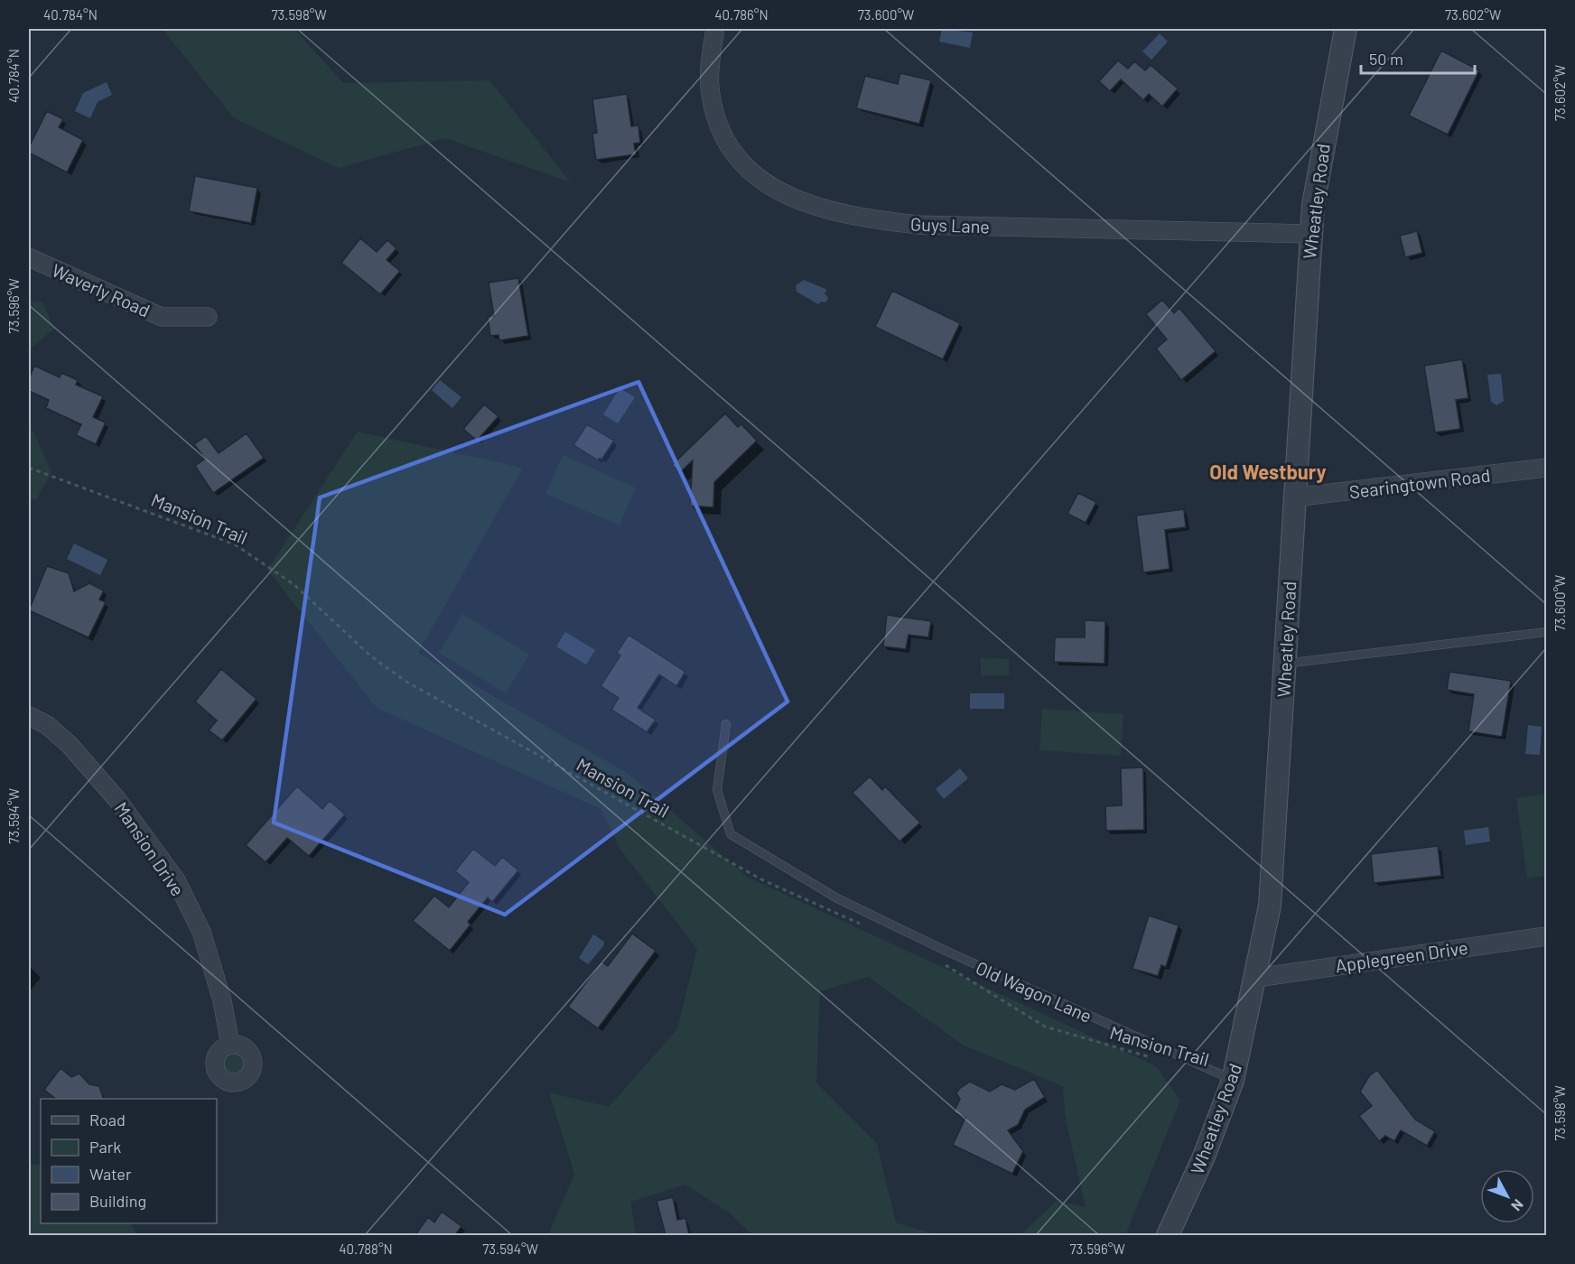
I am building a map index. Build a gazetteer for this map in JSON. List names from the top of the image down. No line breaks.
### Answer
{"streets":{"street":["Wheatley Road","Guys Lane","Waverly Road","Searingtown Road","Mansion Drive","Applegreen Drive"],"lane":["Old Wagon Lane"],"path":["Mansion Trail"]},"crossings":[["Wheatley Road","Guys Lane"],["Wheatley Road","Searingtown Road"],["Wheatley Road","Applegreen Drive"],["Wheatley Road","Old Wagon Lane"]],"districts":["Old Westbury"],"legend":["Road","Park","Water","Building"],"scale_bar":"50 m","north":"bottom right","coordinates":["40.784°N","73.598°W","40.786°N","73.600°W","73.602°W","73.596°W","73.594°W","40.788°N"]}
